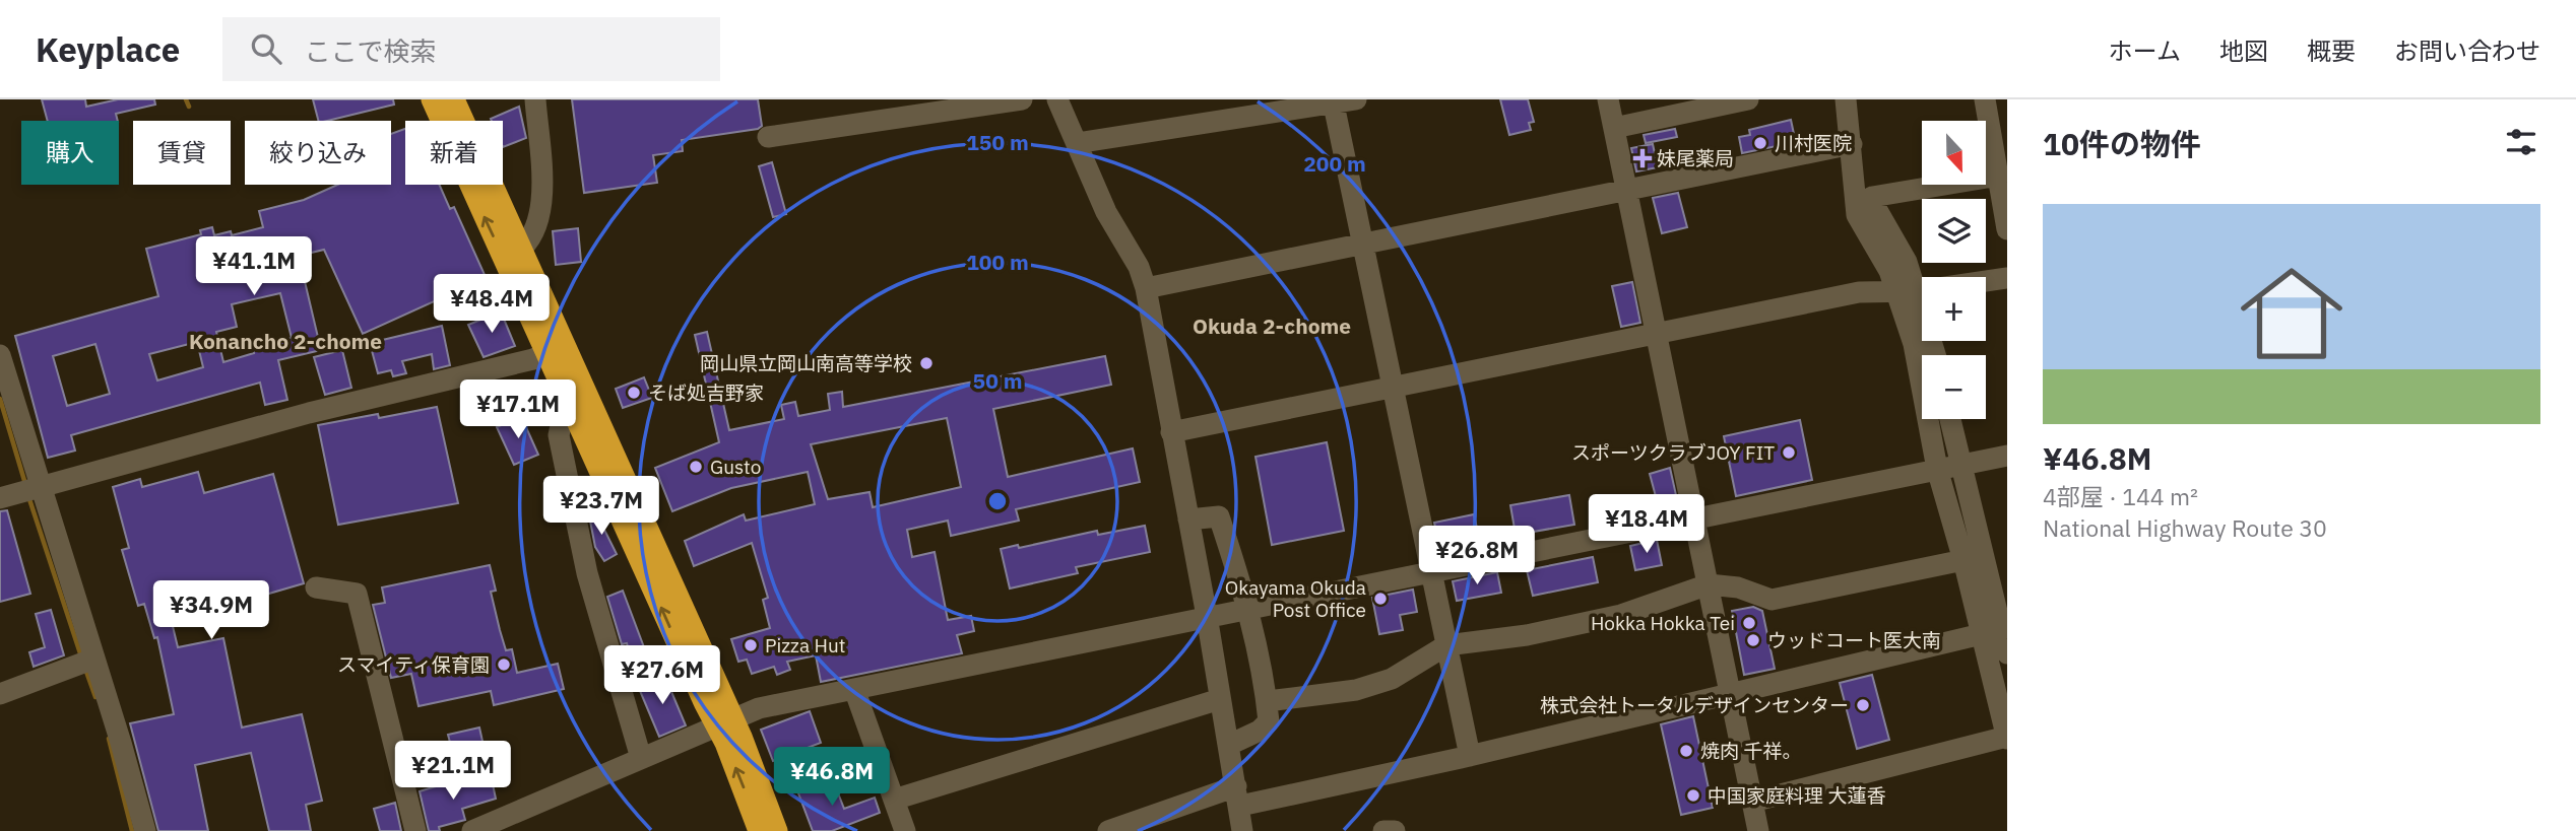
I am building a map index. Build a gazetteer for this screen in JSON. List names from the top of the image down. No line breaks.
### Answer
{"districts":["Okuda 2-chome","Konancho 2-chome"],"places":{"other":["川村医院","岡山県立岡山南高等学校","そば処吉野家","スポーツクラブJOY FIT","Gusto","Okayama Okuda Post Office","Hokka Hokka Tei","ウッドコート医大南","Pizza Hut","スマイティ保育園","株式会社トータルデザインセンター","焼肉 千祥。","中国家庭料理 大蓮香"],"health":["妹尾薬局"]},"north":"bottom","page":{"header":"Keyplace","search":"ここで検索","nav":["ホーム","地図","概要","お問い合わせ"],"heading":"10件の物件","map_buttons":["+","−"],"chip":["購入","賃貸","絞り込み","新着"],"list":[{"name":"¥46.8M","note":"4部屋 · 144 m² · National Highway Route 30"}],"price":["¥41.1M","¥48.4M","¥17.1M","¥23.7M","¥18.4M","¥26.8M","¥34.9M","¥27.6M","¥21.1M","¥46.8M"]},"rings":["150 m","200 m","100 m","50 m"]}
